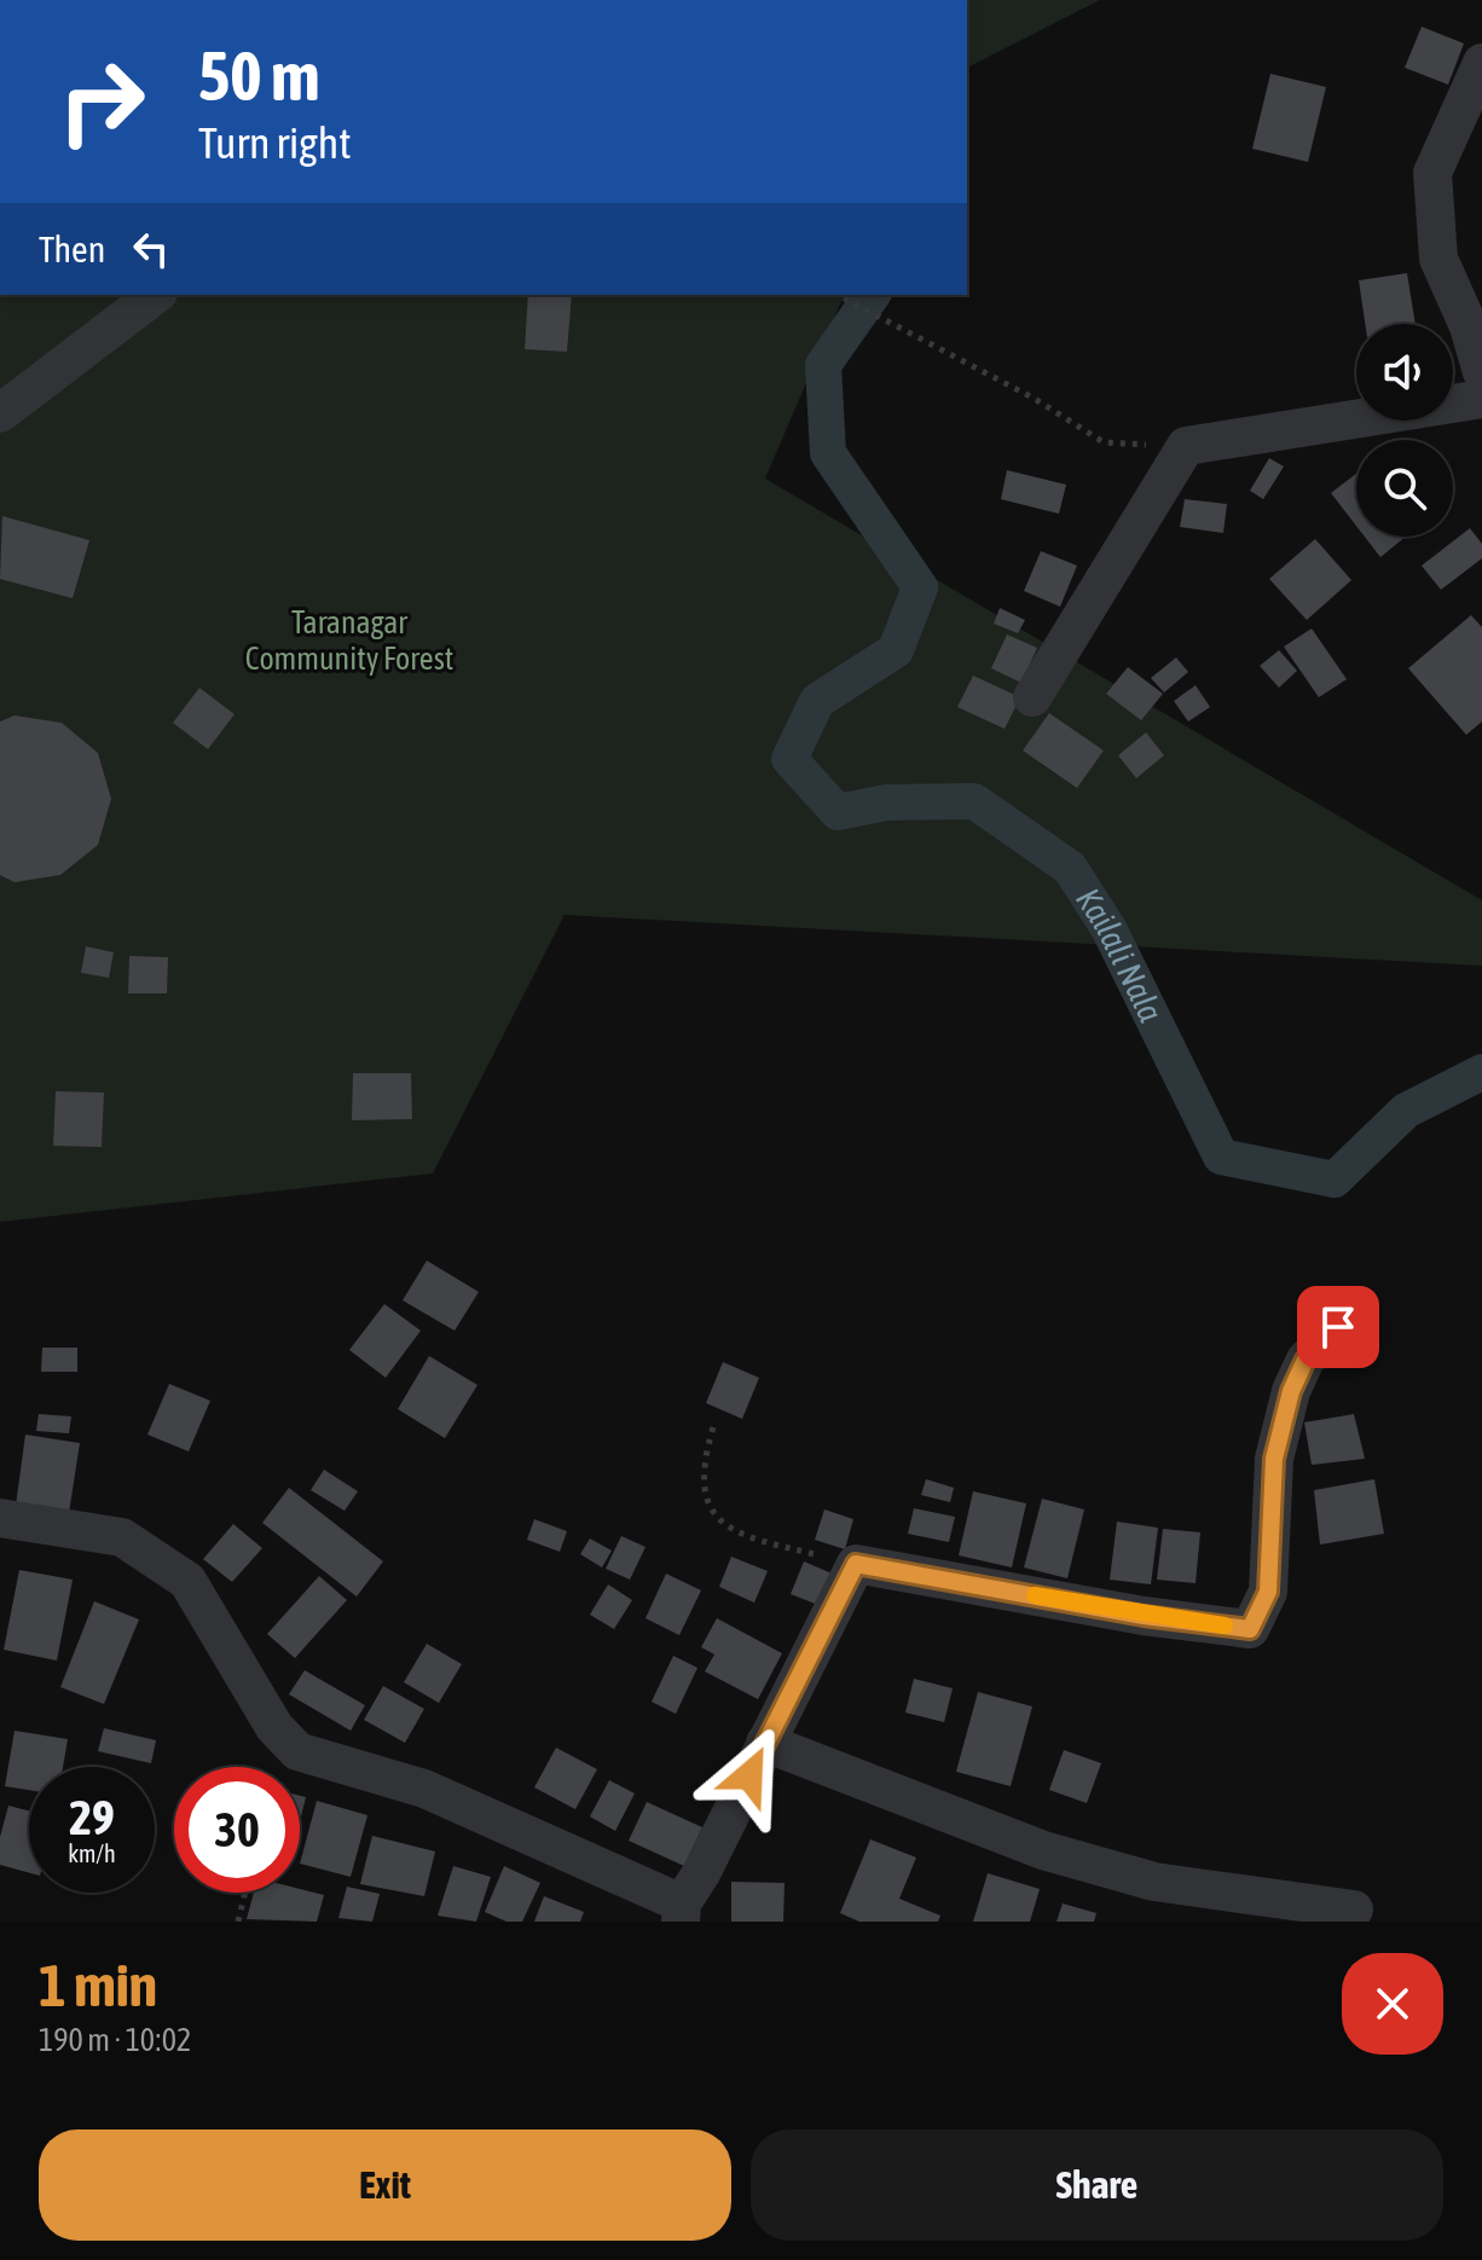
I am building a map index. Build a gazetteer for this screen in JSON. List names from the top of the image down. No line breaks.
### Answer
{"water":["Kailali Nala"],"parks":["Taranagar Community Forest"],"page":{"turn":["50 m","Turn right"],"then":"Then","speed":"29 km/h","limit":"30","heading":["1 min","190 m · 10:02"],"buttons":["Exit","Share"]}}
